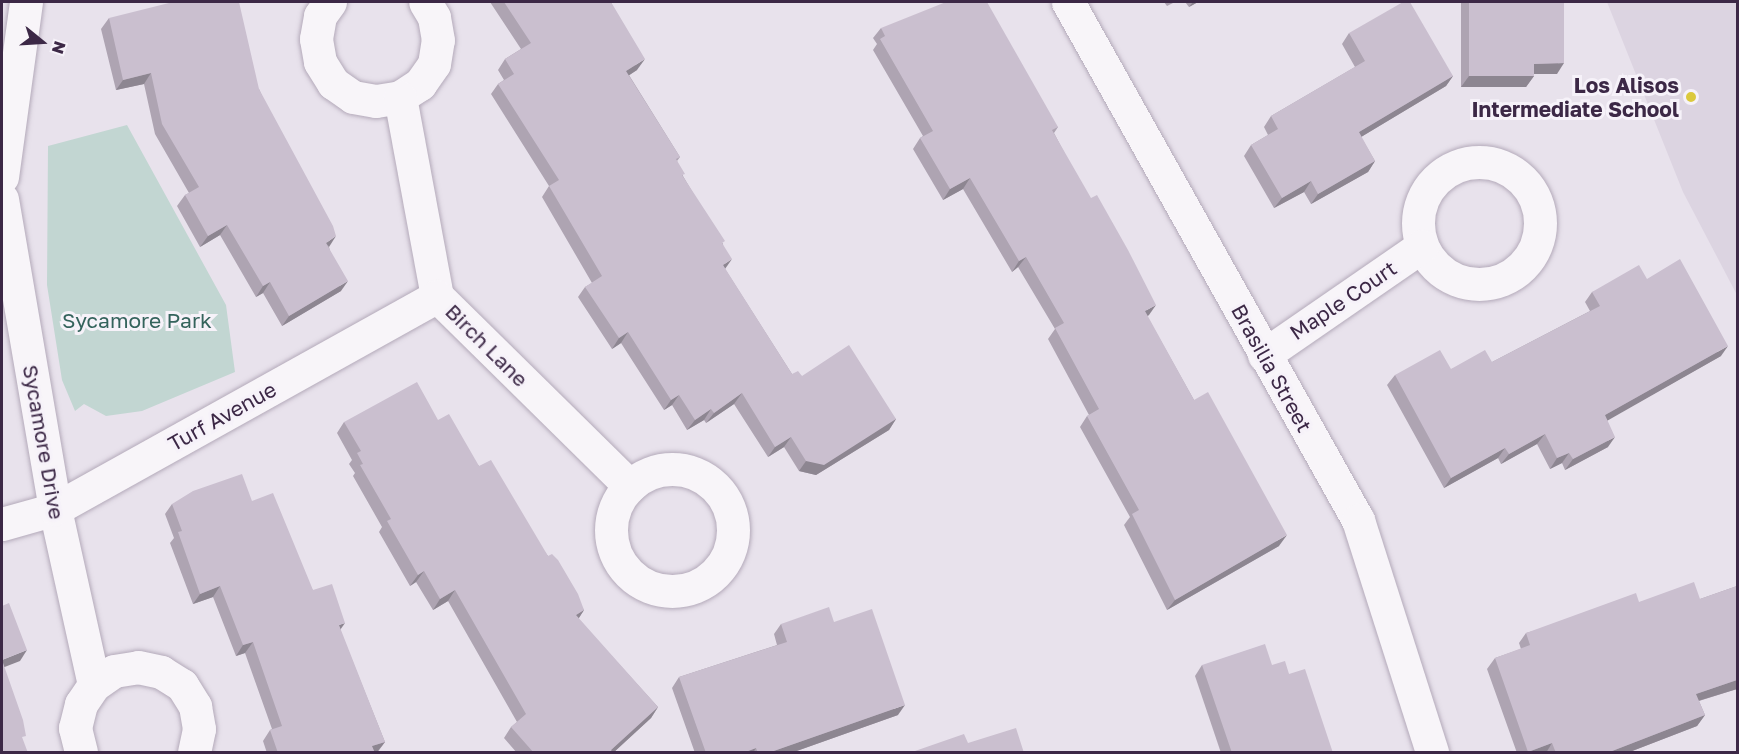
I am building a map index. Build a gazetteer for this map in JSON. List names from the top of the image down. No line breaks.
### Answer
{"streets":{"street":["Maple Court","Birch Lane","Brasilia Street","Turf Avenue","Sycamore Drive"]},"crossings":[["Maple Court","Brasilia Street"],["Birch Lane","Turf Avenue"],["Turf Avenue","Sycamore Drive"]],"parks":["Sycamore Park"],"places":["Los Alisos Intermediate School"],"north":"right"}
